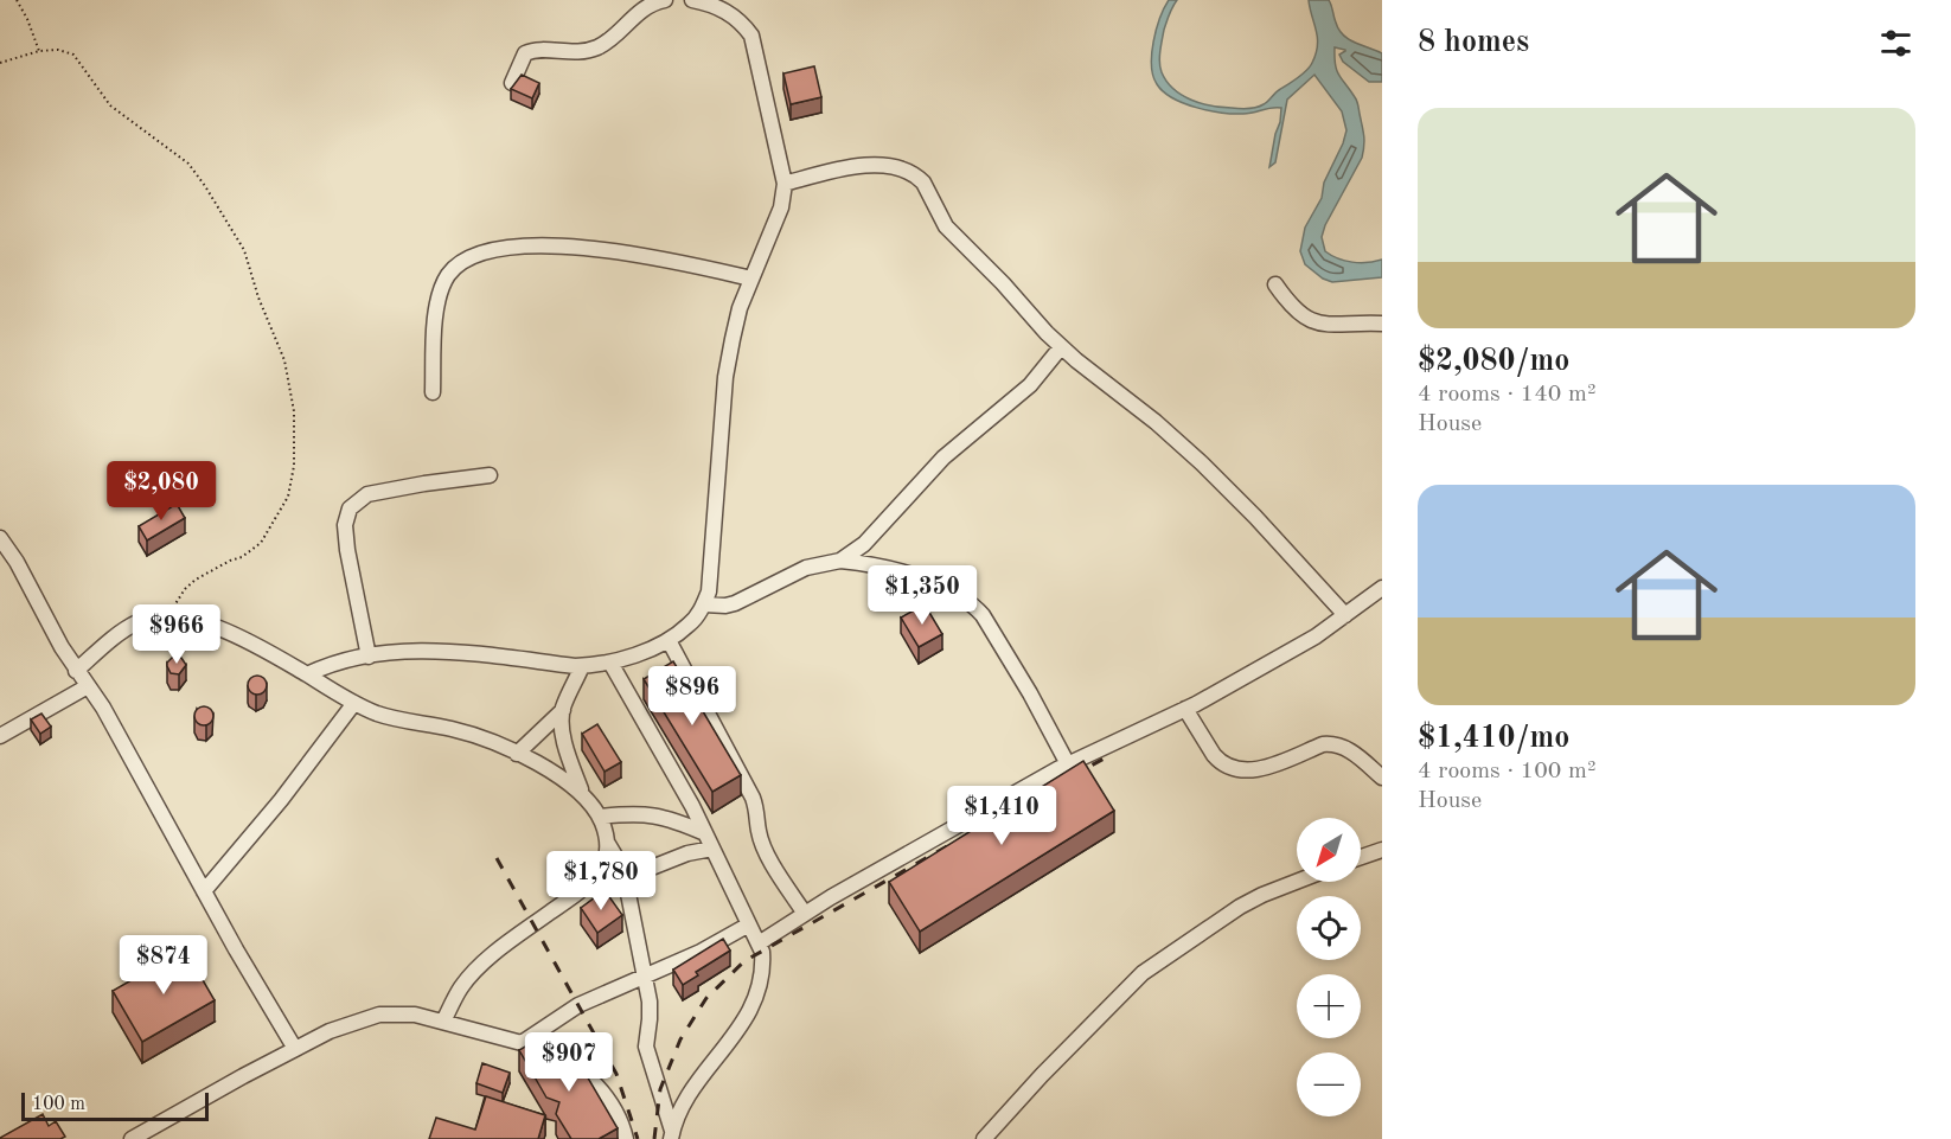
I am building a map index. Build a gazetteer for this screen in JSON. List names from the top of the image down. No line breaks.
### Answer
{"scale_bar":"100 m","north":"bottom left","page":{"heading":"8 homes","list":[{"name":"$2,080/mo","note":"4 rooms · 140 m² · House"},{"name":"$1,410/mo","note":"4 rooms · 100 m² · House"}],"price":["$2,080","$1,350","$966","$896","$1,410","$1,780","$874","$907"],"map_buttons":["+","−"],"scale":"100 m"}}
